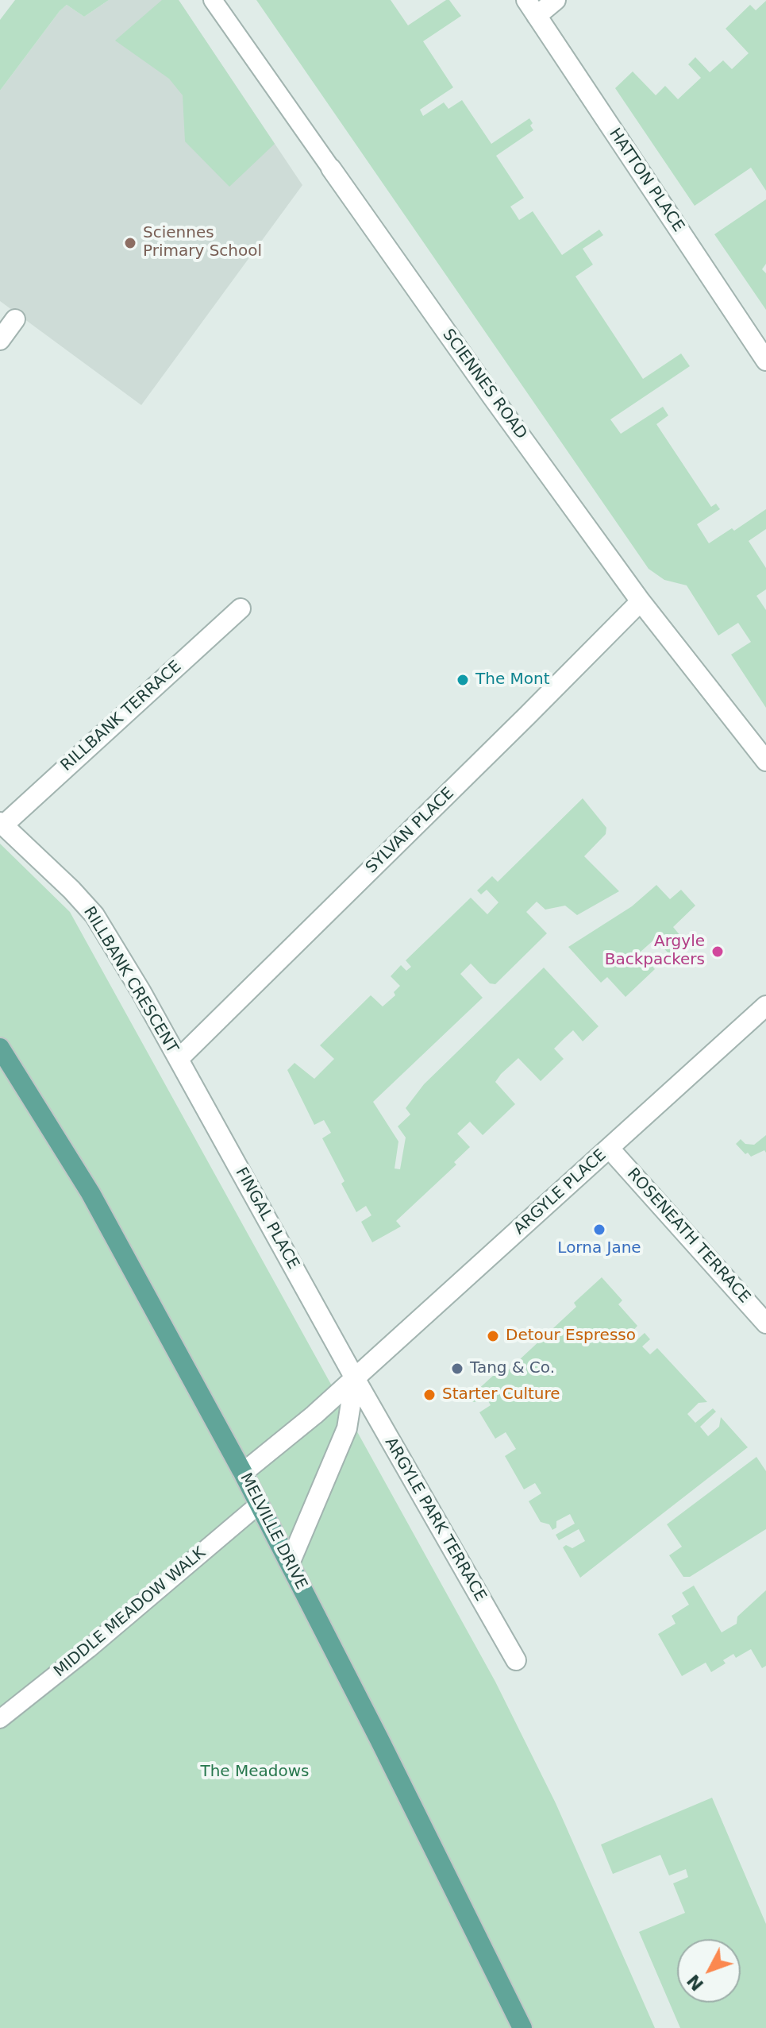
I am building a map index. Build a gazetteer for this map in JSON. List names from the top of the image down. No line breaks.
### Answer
{"streets":{"main road":["MELVILLE DRIVE"],"street":["HATTON PLACE","SCIENNES ROAD","RILLBANK TERRACE","SYLVAN PLACE","RILLBANK CRESCENT","ARGYLE PLACE","FINGAL PLACE","ROSENEATH TERRACE","ARGYLE PARK TERRACE","MIDDLE MEADOW WALK"]},"crossings":[["SCIENNES ROAD","SYLVAN PLACE"],["RILLBANK TERRACE","RILLBANK CRESCENT"],["SYLVAN PLACE","RILLBANK CRESCENT"],["SYLVAN PLACE","FINGAL PLACE"],["RILLBANK CRESCENT","FINGAL PLACE"],["ARGYLE PLACE","FINGAL PLACE"],["ARGYLE PLACE","ROSENEATH TERRACE"],["ARGYLE PLACE","ARGYLE PARK TERRACE"],["ARGYLE PLACE","MELVILLE DRIVE"],["FINGAL PLACE","ARGYLE PARK TERRACE"],["MELVILLE DRIVE","MIDDLE MEADOW WALK"]],"parks":["The Meadows"],"places":["Sciennes Primary School","The Mont","Argyle Backpackers","Lorna Jane","Detour Espresso","Tang & Co.","Starter Culture"],"north":"bottom left"}
